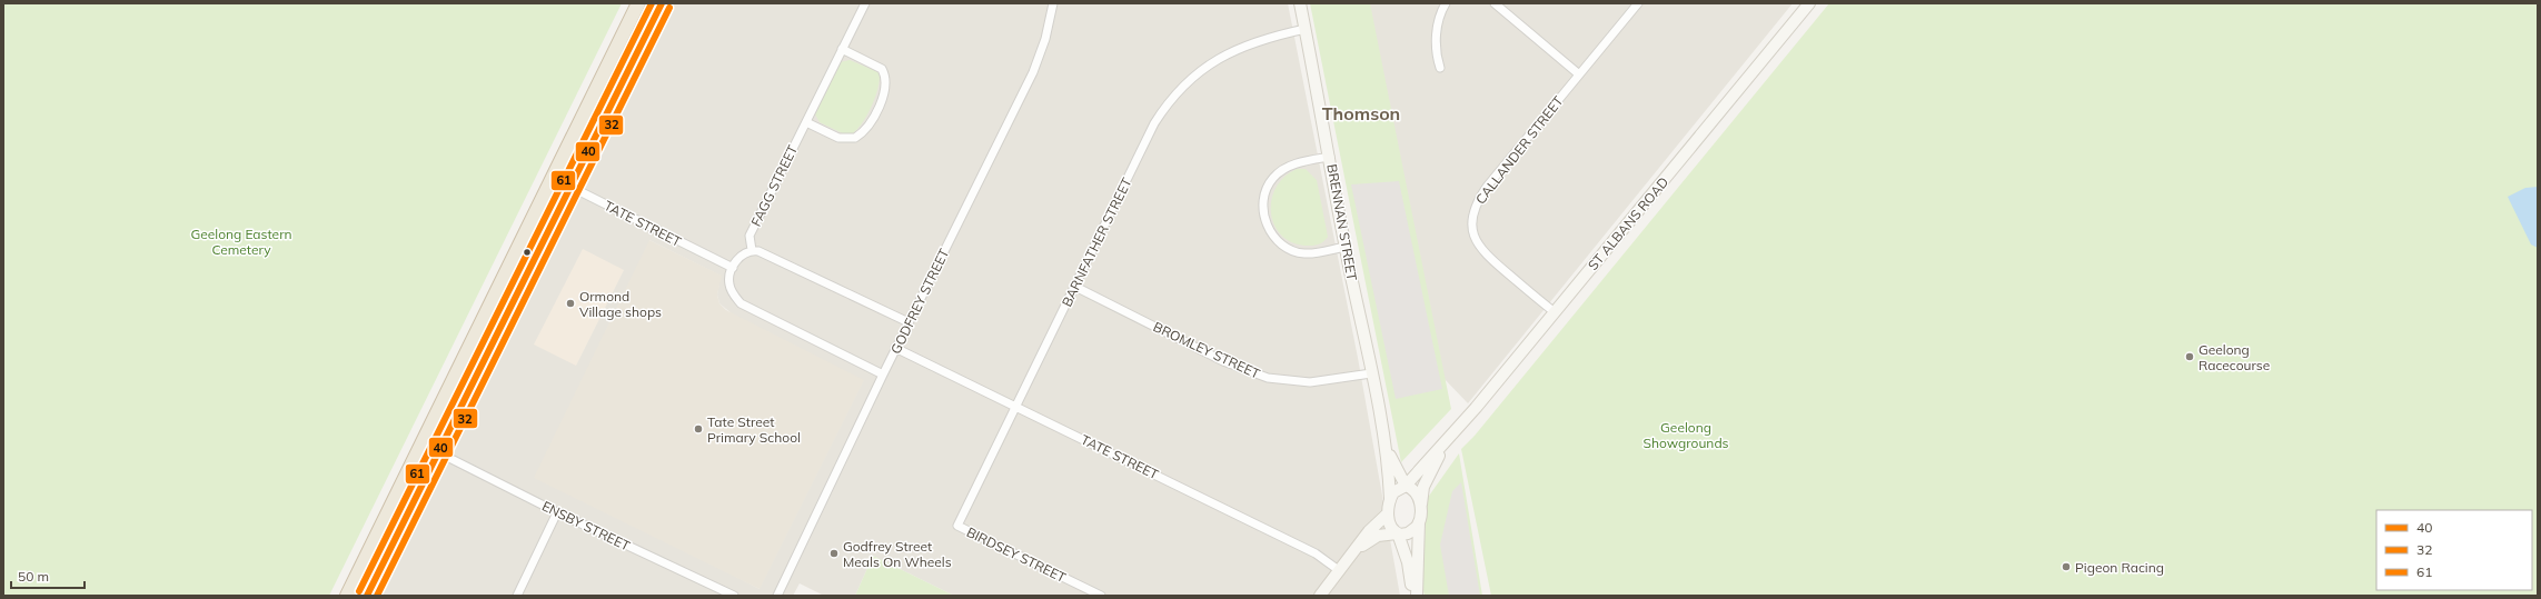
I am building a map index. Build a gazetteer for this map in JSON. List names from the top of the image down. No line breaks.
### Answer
{"streets":{"street":["CALLANDER STREET","FAGG STREET","BRENNAN STREET","TATE STREET","ST ALBANS ROAD","BARNFATHER STREET","GODFREY STREET","BROMLEY STREET","ENSBY STREET","BIRDSEY STREET"]},"crossings":[["CALLANDER STREET","ST ALBANS ROAD"],["BRENNAN STREET","ST ALBANS ROAD"],["BRENNAN STREET","BARNFATHER STREET"],["BRENNAN STREET","BROMLEY STREET"],["TATE STREET","BARNFATHER STREET"],["TATE STREET","GODFREY STREET"],["BARNFATHER STREET","BROMLEY STREET"],["BARNFATHER STREET","BIRDSEY STREET"]],"districts":["Thomson"],"parks":["Geelong Eastern Cemetery","Geelong Showgrounds"],"places":["Ormond Village shops","Geelong Racecourse","Tate Street Primary School","Godfrey Street Meals On Wheels","Pigeon Racing"],"lines":["transit line 40","transit line 61","transit line 32"],"legend":["40","32","61"],"scale_bar":"50 m"}
